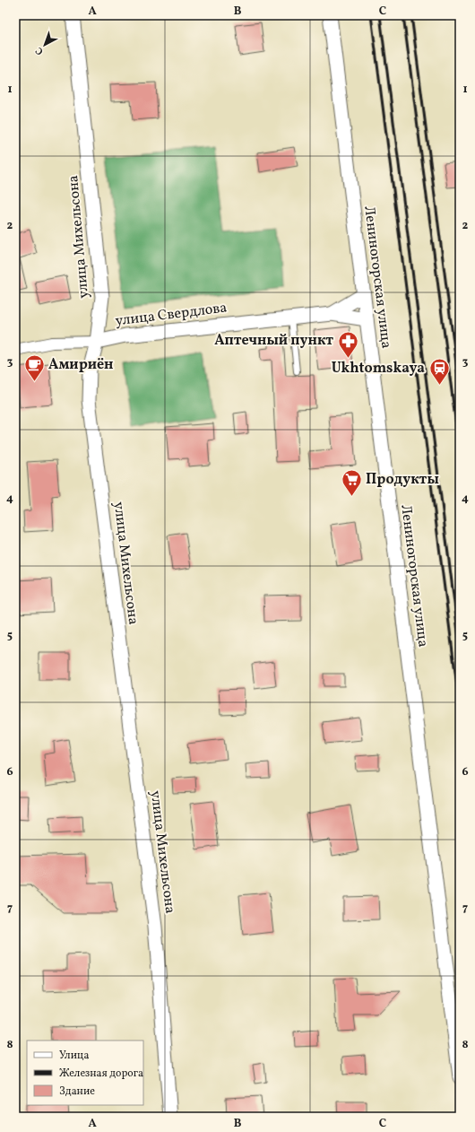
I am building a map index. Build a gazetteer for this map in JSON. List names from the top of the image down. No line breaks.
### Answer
{"streets":{"street":["улица Михельсона","Лениногорская улица","улица Свердлова"]},"crossings":[["улица Михельсона","улица Свердлова"],["Лениногорская улица","улица Свердлова"]],"places":{"pharmacy":["Аптечный пункт"],"cafe":["Амириён"],"station":["Ukhtomskaya"],"supermarket":["Продукты"]},"legend":["Улица","Железная дорога","Здание"],"north":"bottom left","grid":{"columns":["A","B","C"],"rows":["1","2","3","4","5","6","7","8"]}}
